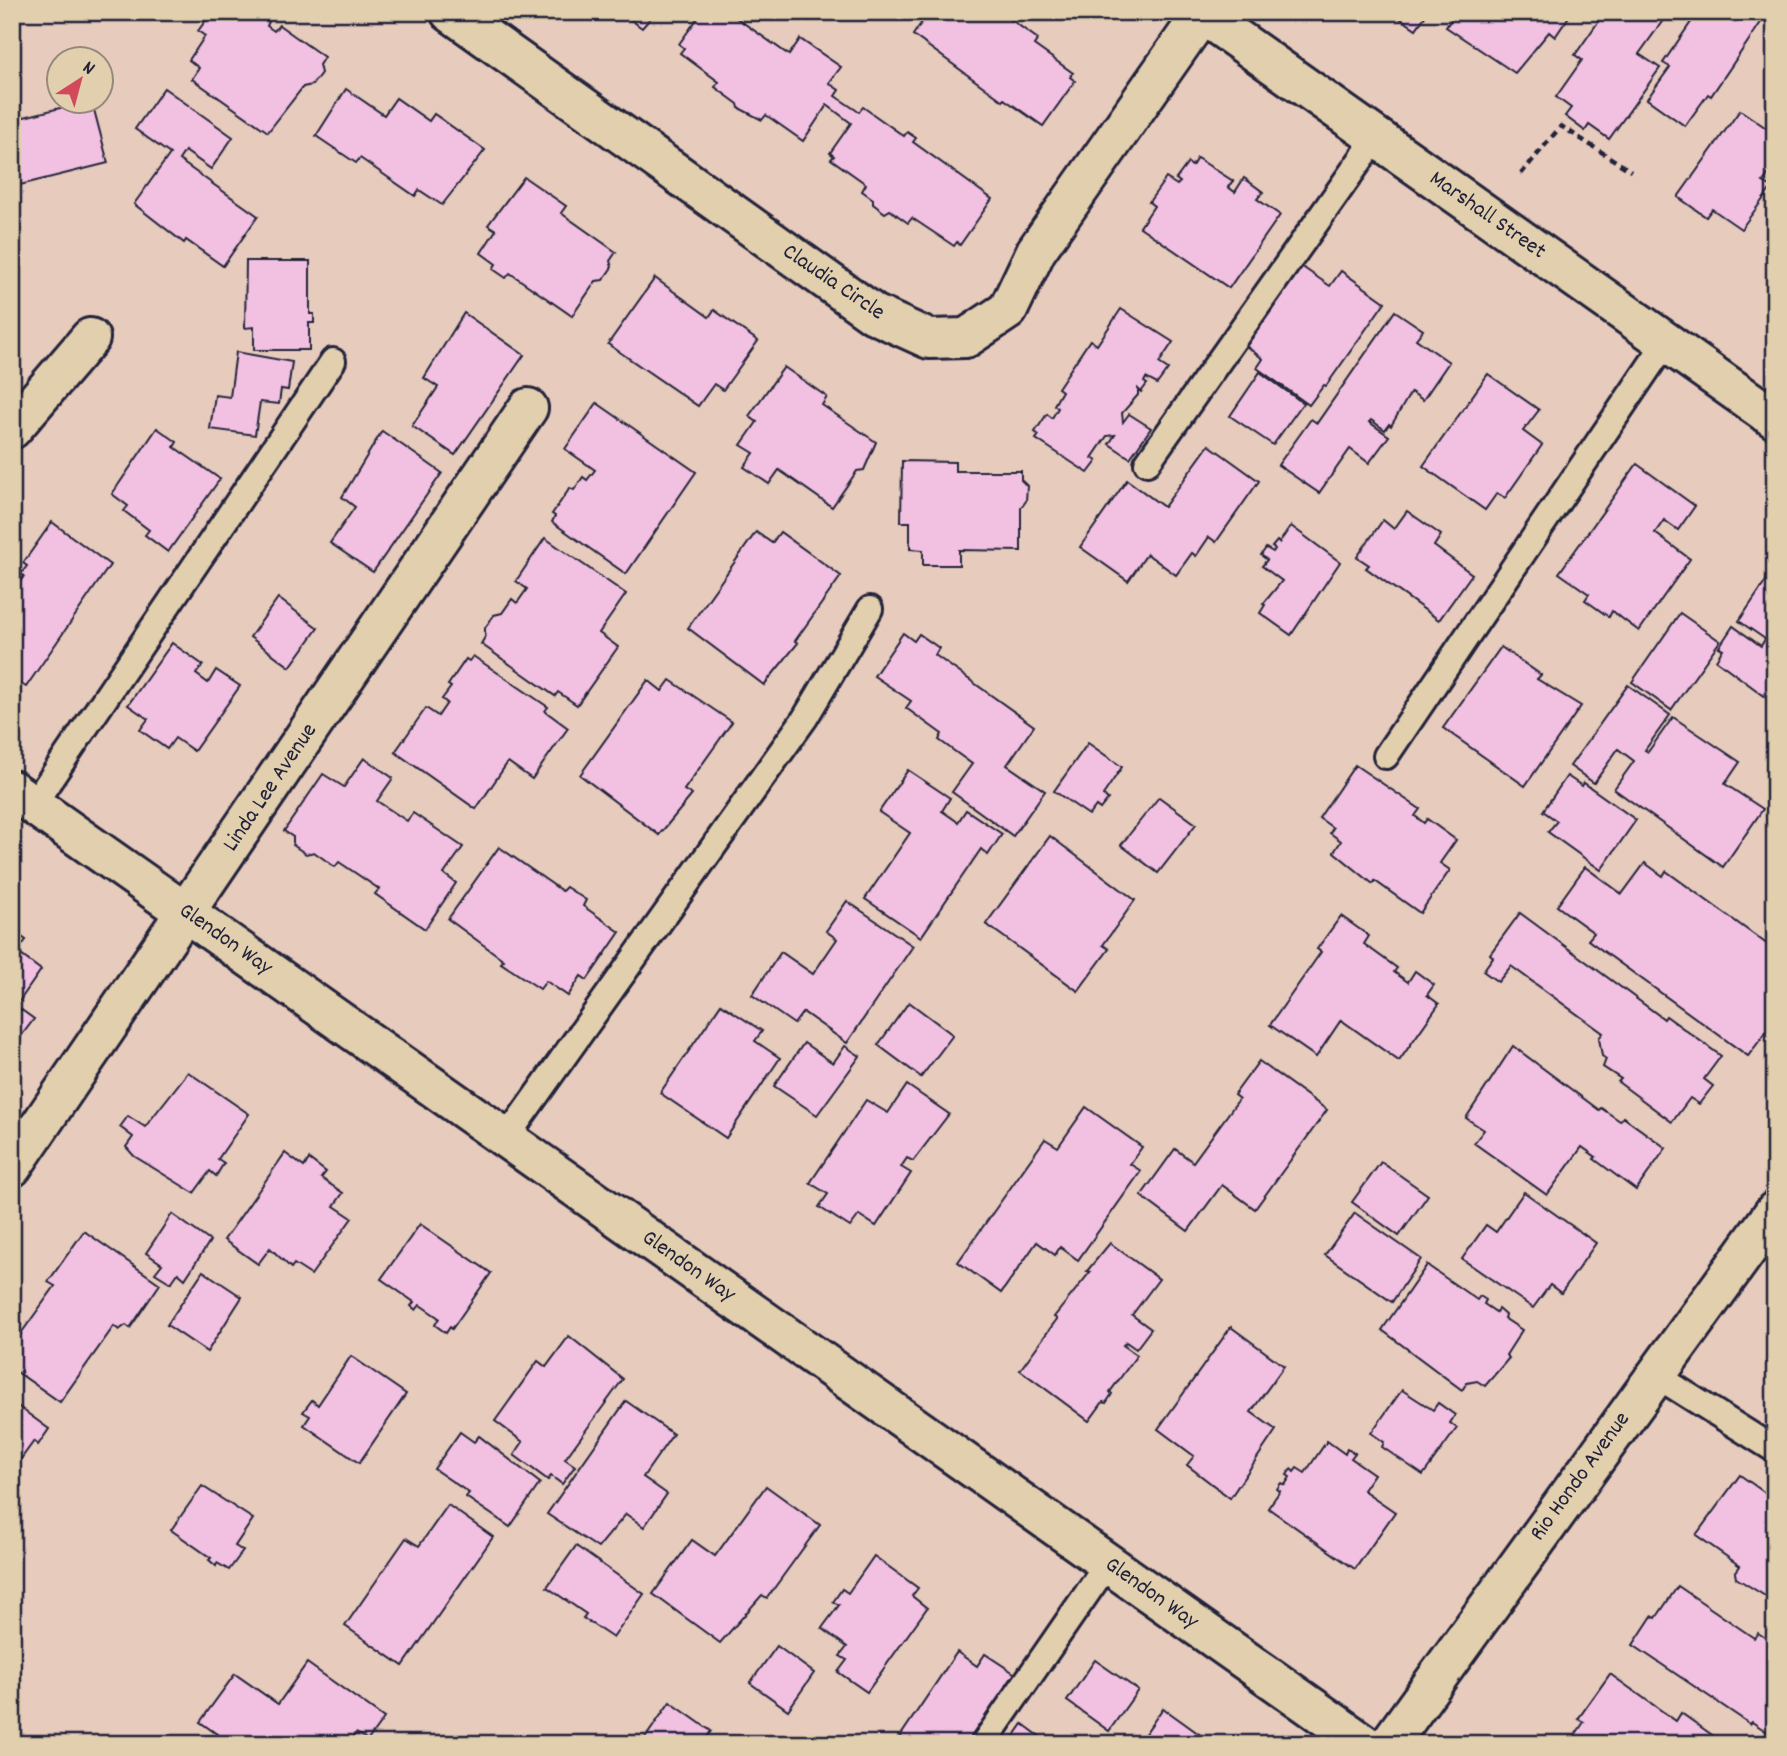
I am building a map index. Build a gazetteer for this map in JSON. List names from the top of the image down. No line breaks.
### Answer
{"streets":{"street":["Marshall Street","Claudia Circle","Linda Lee Avenue","Glendon Way","Rio Hondo Avenue"]},"crossings":[["Marshall Street","Claudia Circle"],["Linda Lee Avenue","Glendon Way"]],"north":"top right"}
